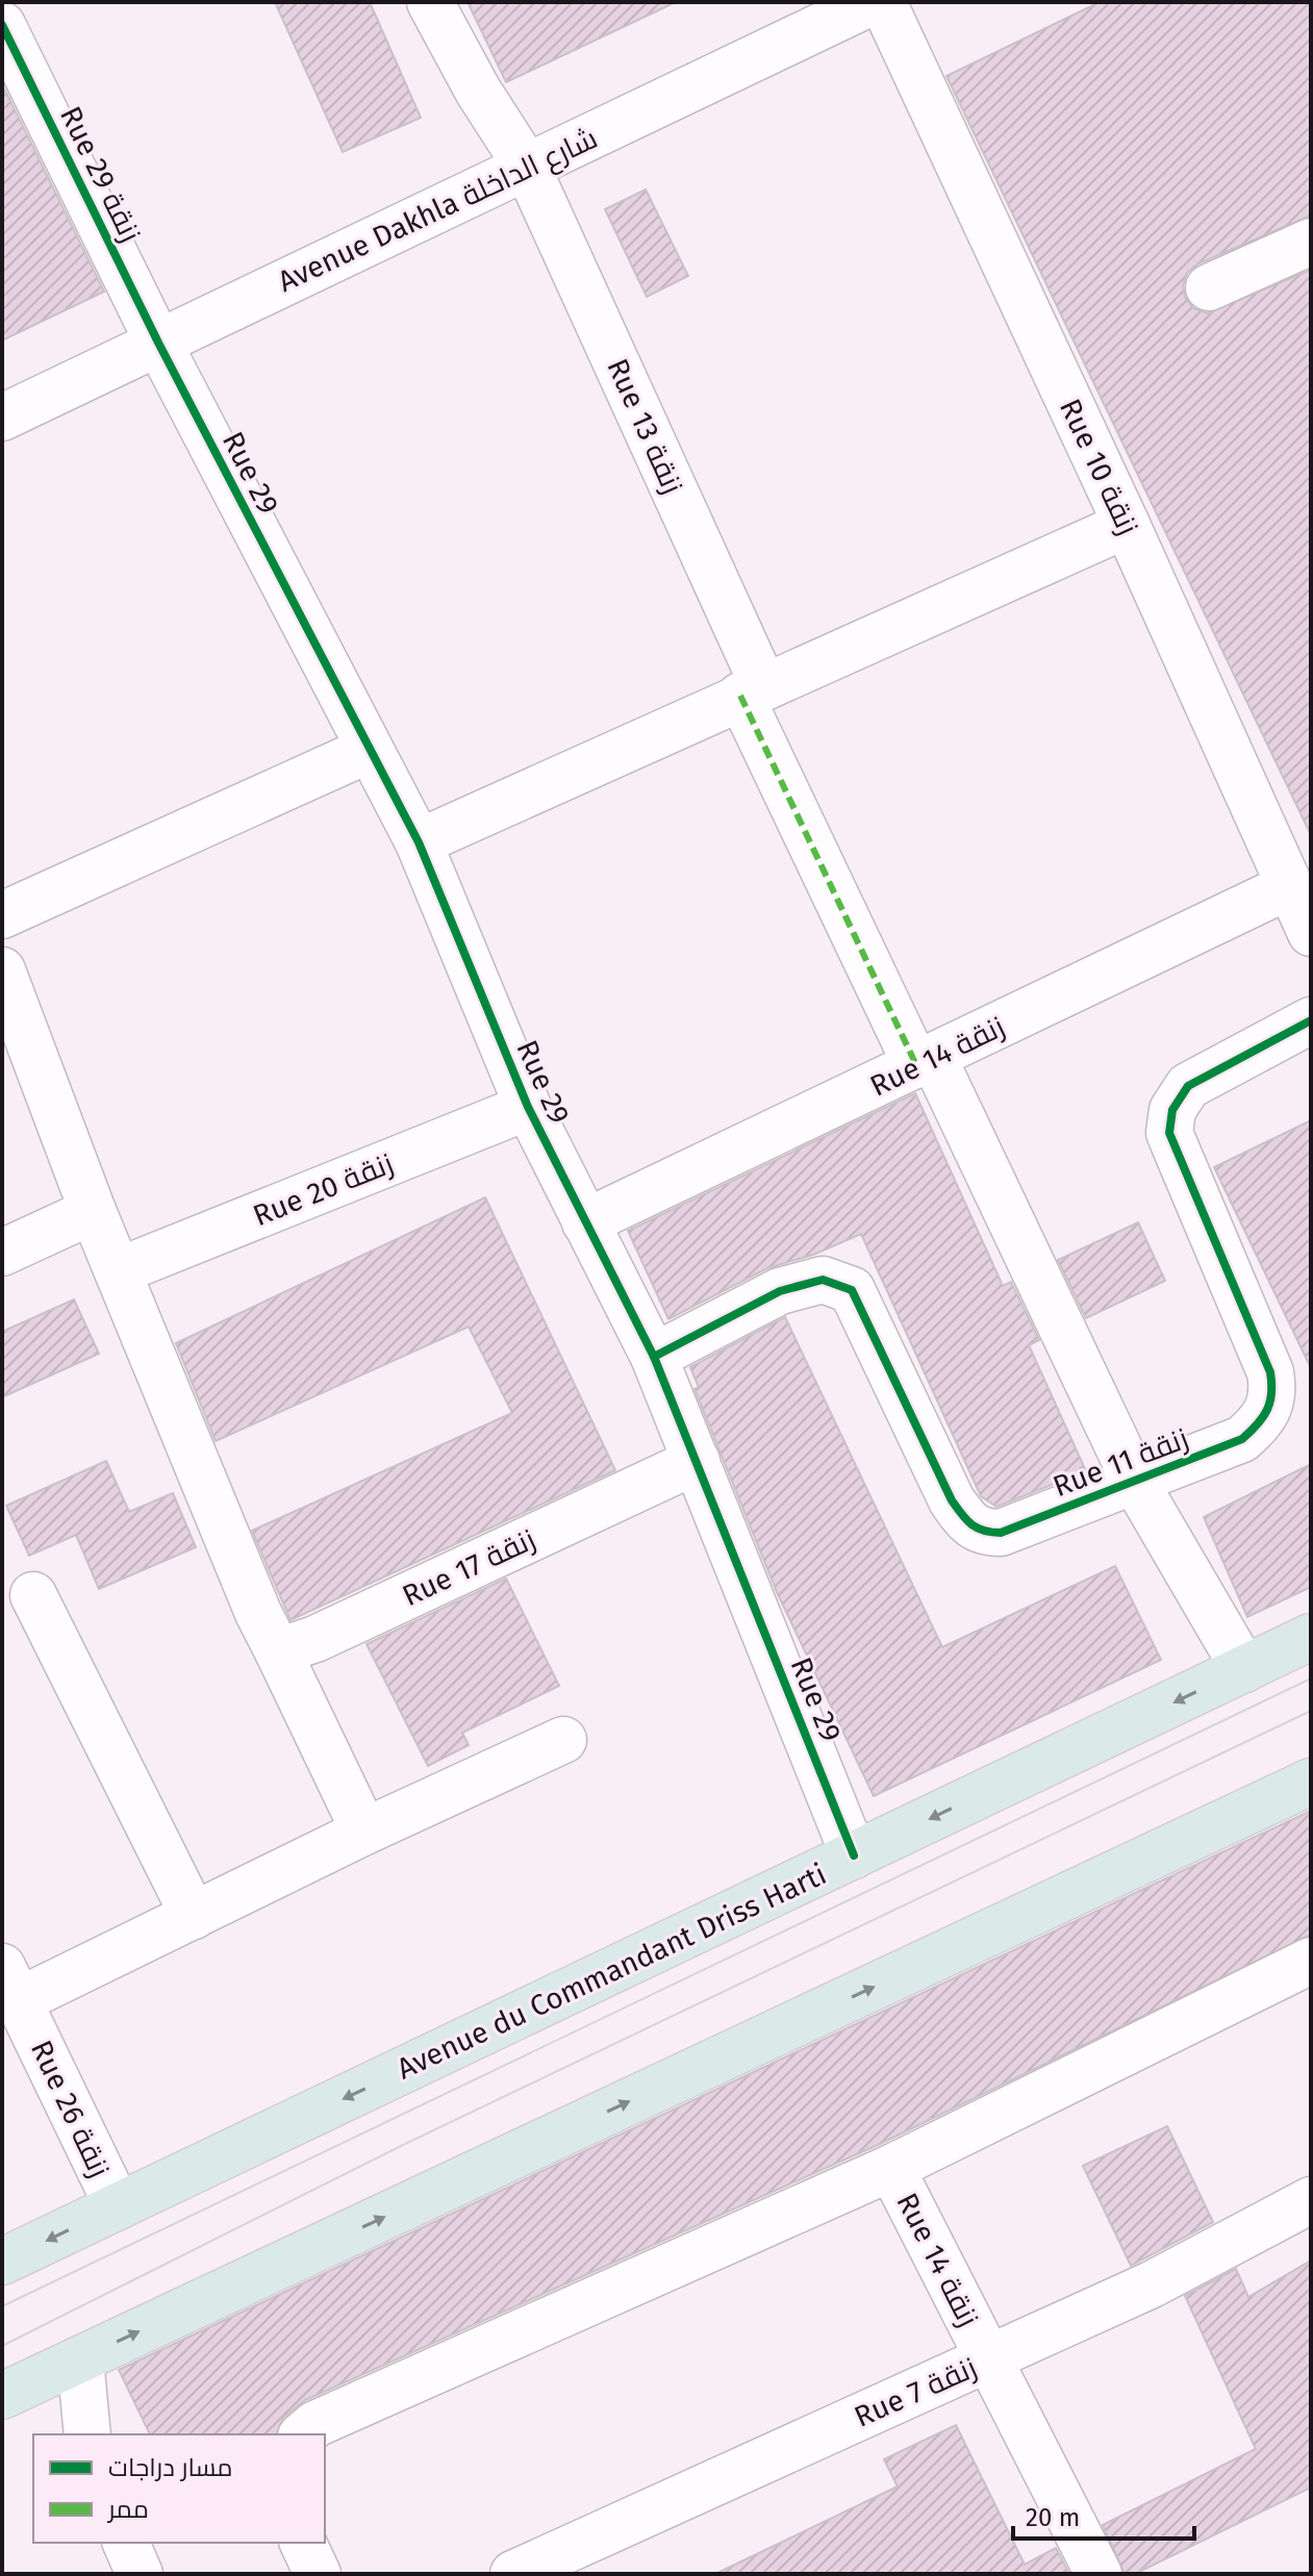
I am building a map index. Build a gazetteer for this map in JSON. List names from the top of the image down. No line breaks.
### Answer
{"streets":{"main road":["Avenue du Commandant Driss Harti"],"street":["Rue 29 زنقة","Avenue Dakhla شارع الداخلة","Rue 13 زنقة","Rue 10 زنقة","Rue 29","Rue 14 زنقة","Rue 20 زنقة","Rue 11 زنقة","Rue 17 زنقة","Rue 26 زنقة","Rue 7 زنقة"]},"crossings":[["Rue 29 زنقة","Avenue Dakhla شارع الداخلة"],["Rue 29 زنقة","Rue 29"],["Avenue Dakhla شارع الداخلة","Rue 13 زنقة"],["Avenue Dakhla شارع الداخلة","Rue 29"],["Rue 13 زنقة","Rue 14 زنقة"],["Rue 13 زنقة","Rue 11 زنقة"],["Rue 13 زنقة","Avenue du Commandant Driss Harti"],["Rue 10 زنقة","Rue 14 زنقة"],["Rue 29","Rue 14 زنقة"],["Rue 29","Rue 20 زنقة"],["Rue 29","Rue 11 زنقة"],["Rue 29","Rue 17 زنقة"],["Rue 29","Avenue du Commandant Driss Harti"],["Rue 14 زنقة","Rue 7 زنقة"],["Avenue du Commandant Driss Harti","Rue 26 زنقة"]],"legend":["مسار دراجات","ممر"],"scale_bar":"20 m"}
